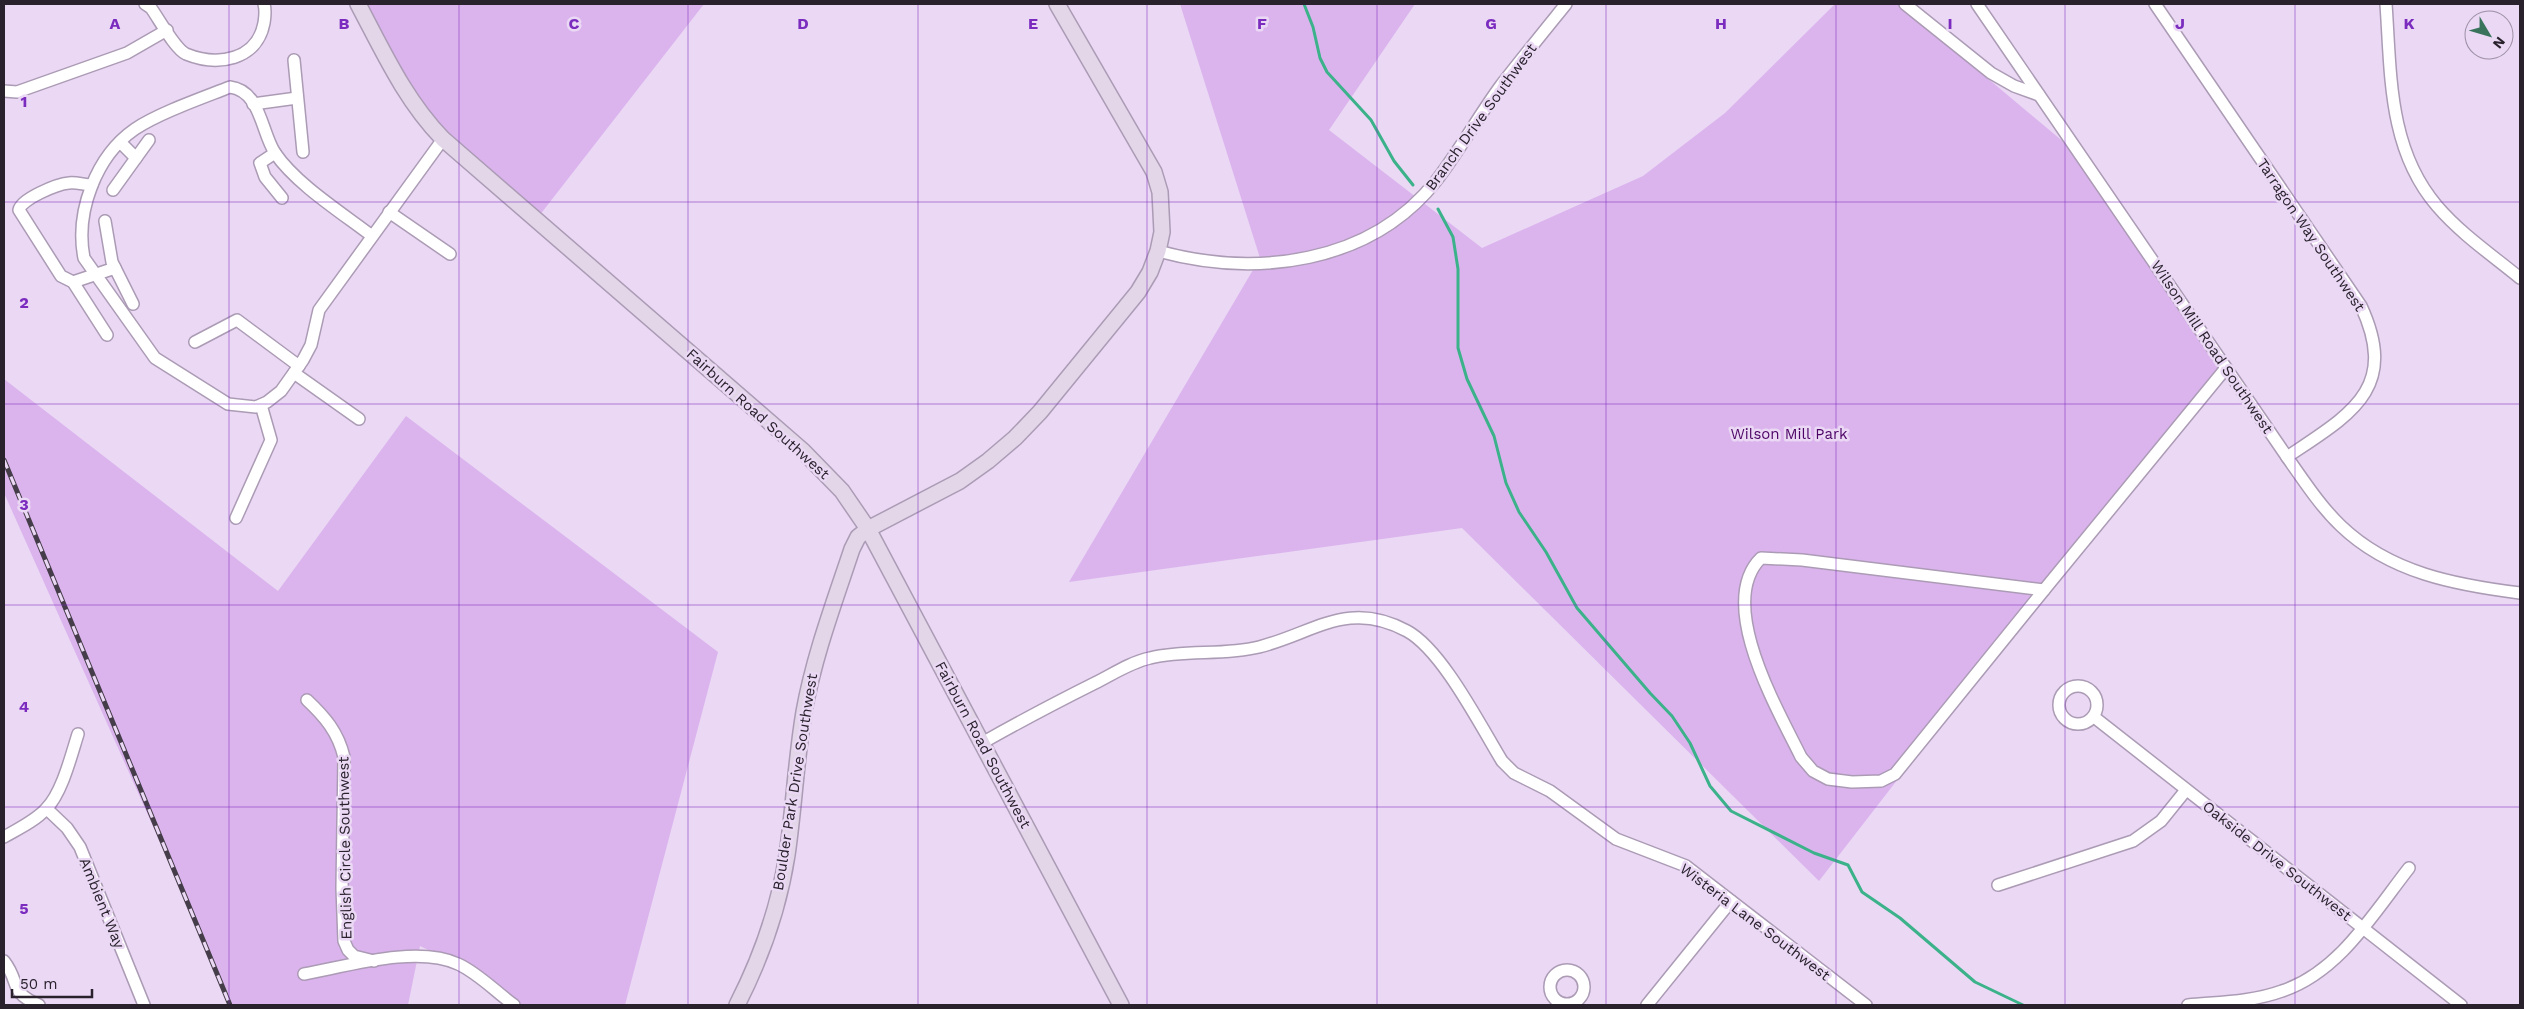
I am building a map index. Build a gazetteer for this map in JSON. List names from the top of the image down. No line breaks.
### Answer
{"streets":{"street":["Branch Drive Southwest","Tarragon Way Southwest","Wilson Mill Road Southwest","Fairburn Road Southwest","Boulder Park Drive Southwest","English Circle Southwest","Oakside Drive Southwest","Ambient Way","Wisteria Lane Southwest"]},"crossings":[["Branch Drive Southwest","Boulder Park Drive Southwest"],["Tarragon Way Southwest","Wilson Mill Road Southwest"],["Fairburn Road Southwest","Boulder Park Drive Southwest"],["Fairburn Road Southwest","Wisteria Lane Southwest"]],"parks":["Wilson Mill Park"],"scale_bar":"50 m","north":"bottom right","grid":{"columns":["A","B","C","D","E","F","G","H","I","J","K"],"rows":["1","2","3","4","5"]}}
